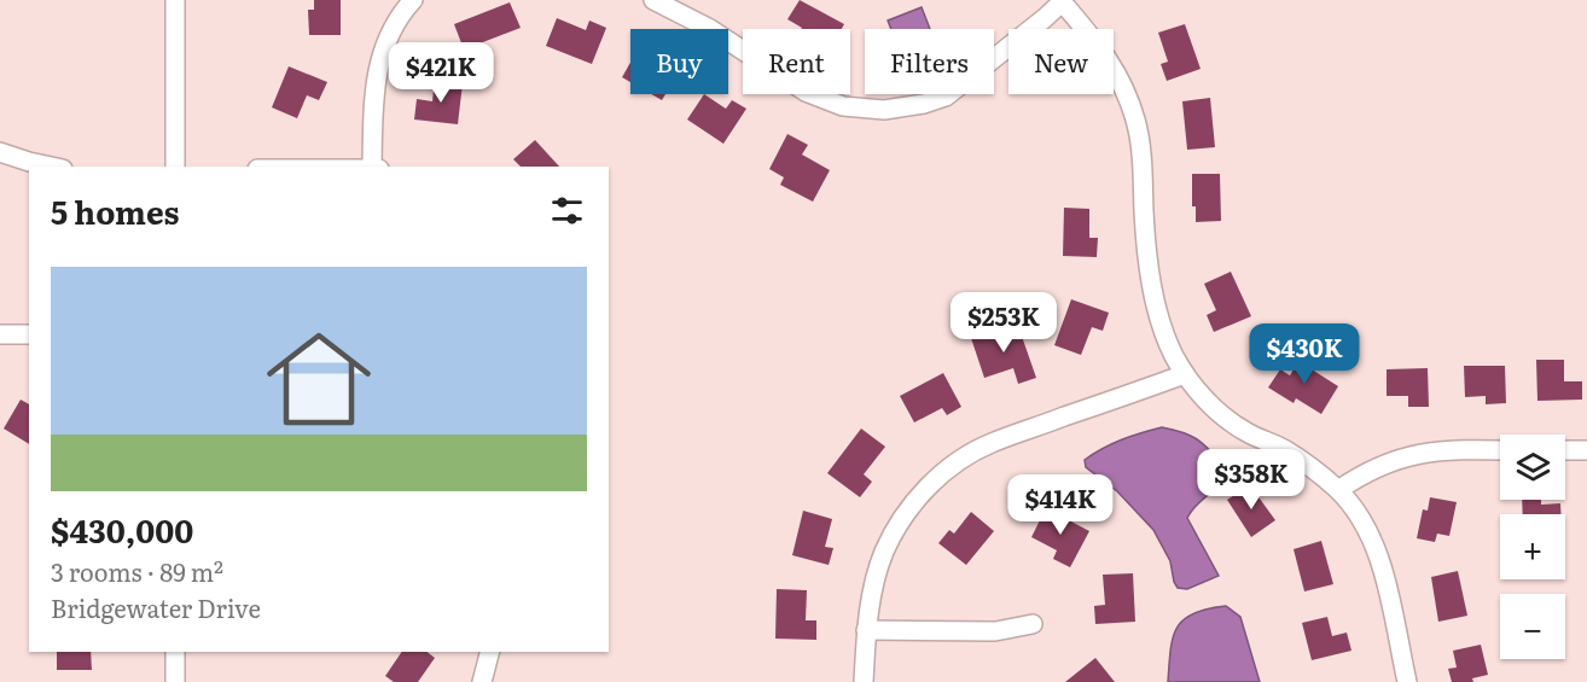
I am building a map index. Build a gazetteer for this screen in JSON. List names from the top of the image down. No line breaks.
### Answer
{"page":{"chip":["Buy","Rent","Filters","New"],"price":["$421K","$253K","$430K","$358K","$414K"],"heading":"5 homes","list":[{"name":"$430,000","note":"3 rooms · 89 m² · Bridgewater Drive"}],"map_buttons":["+","−"]}}
